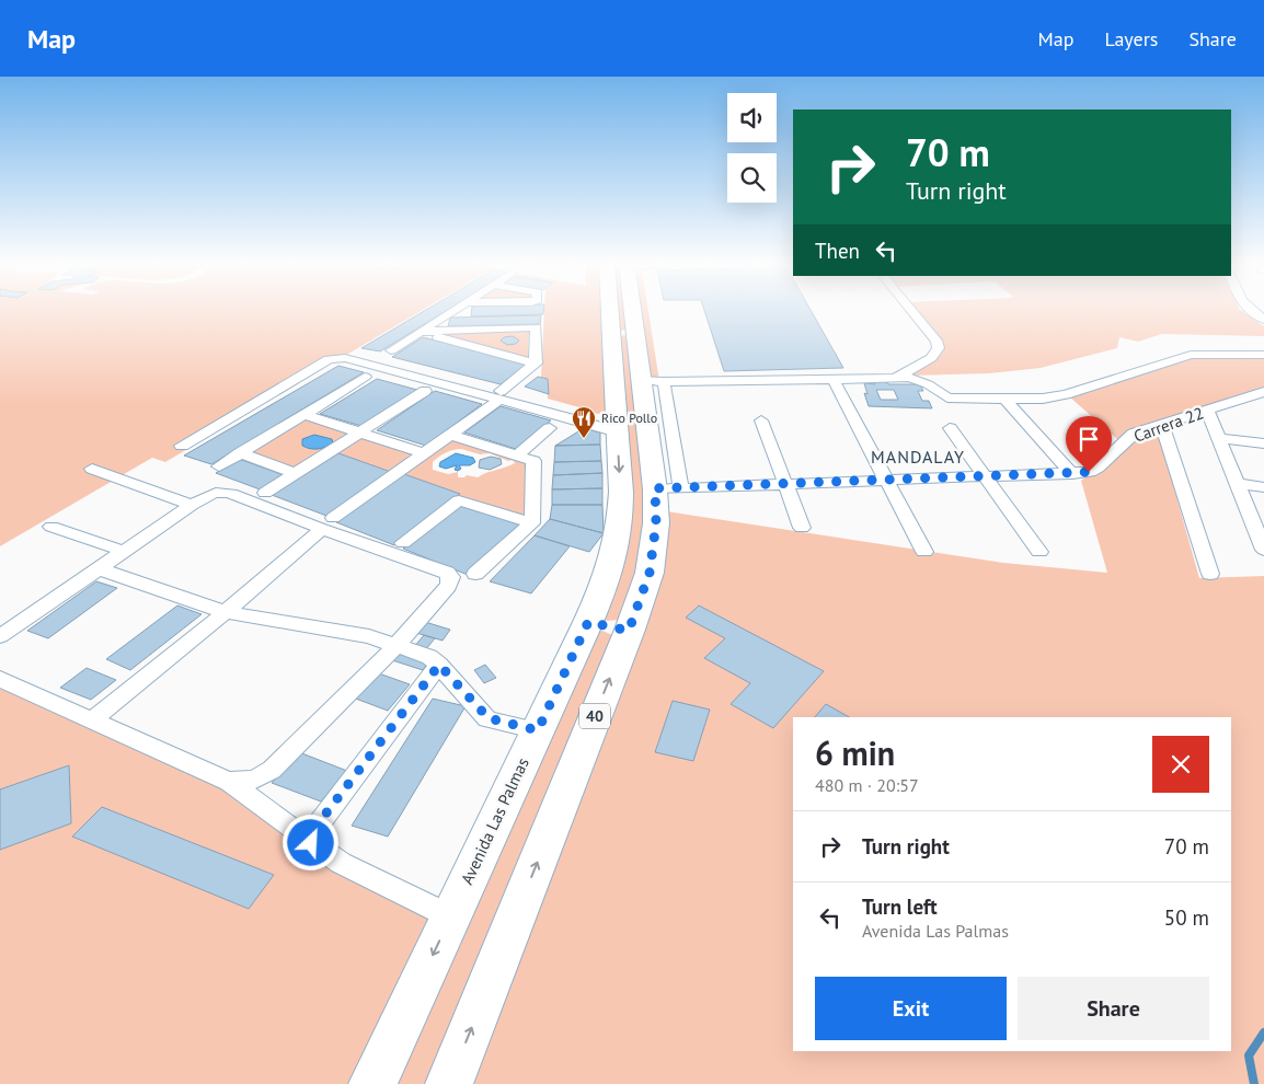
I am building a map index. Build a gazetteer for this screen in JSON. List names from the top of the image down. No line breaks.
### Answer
{"streets":{"main road":["40","Avenida Las Palmas"],"street":["Carrera 22"]},"crossings":[["Carrera 22","Avenida Las Palmas"]],"districts":["MANDALAY"],"places":{"restaurant":["Rico Pollo"]},"page":{"header":"Map","nav":["Map","Layers","Share"],"turn":["70 m","Turn right"],"then":"Then","heading":["6 min","480 m · 20:57"],"list":[{"name":"Turn right","value":"70 m"},{"name":"Turn left","note":"Avenida Las Palmas","value":"50 m"}],"buttons":["Exit","Share"]}}
